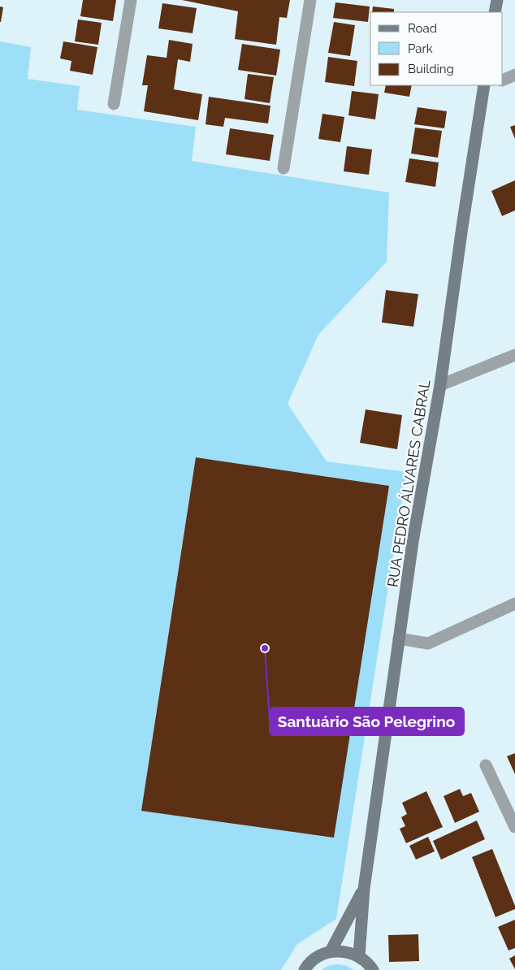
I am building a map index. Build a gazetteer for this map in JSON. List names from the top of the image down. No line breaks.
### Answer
{"streets":{"street":["RUA PEDRO ÁLVARES CABRAL"]},"places":["Santuário São Pelegrino"],"legend":["Road","Park","Building"]}
